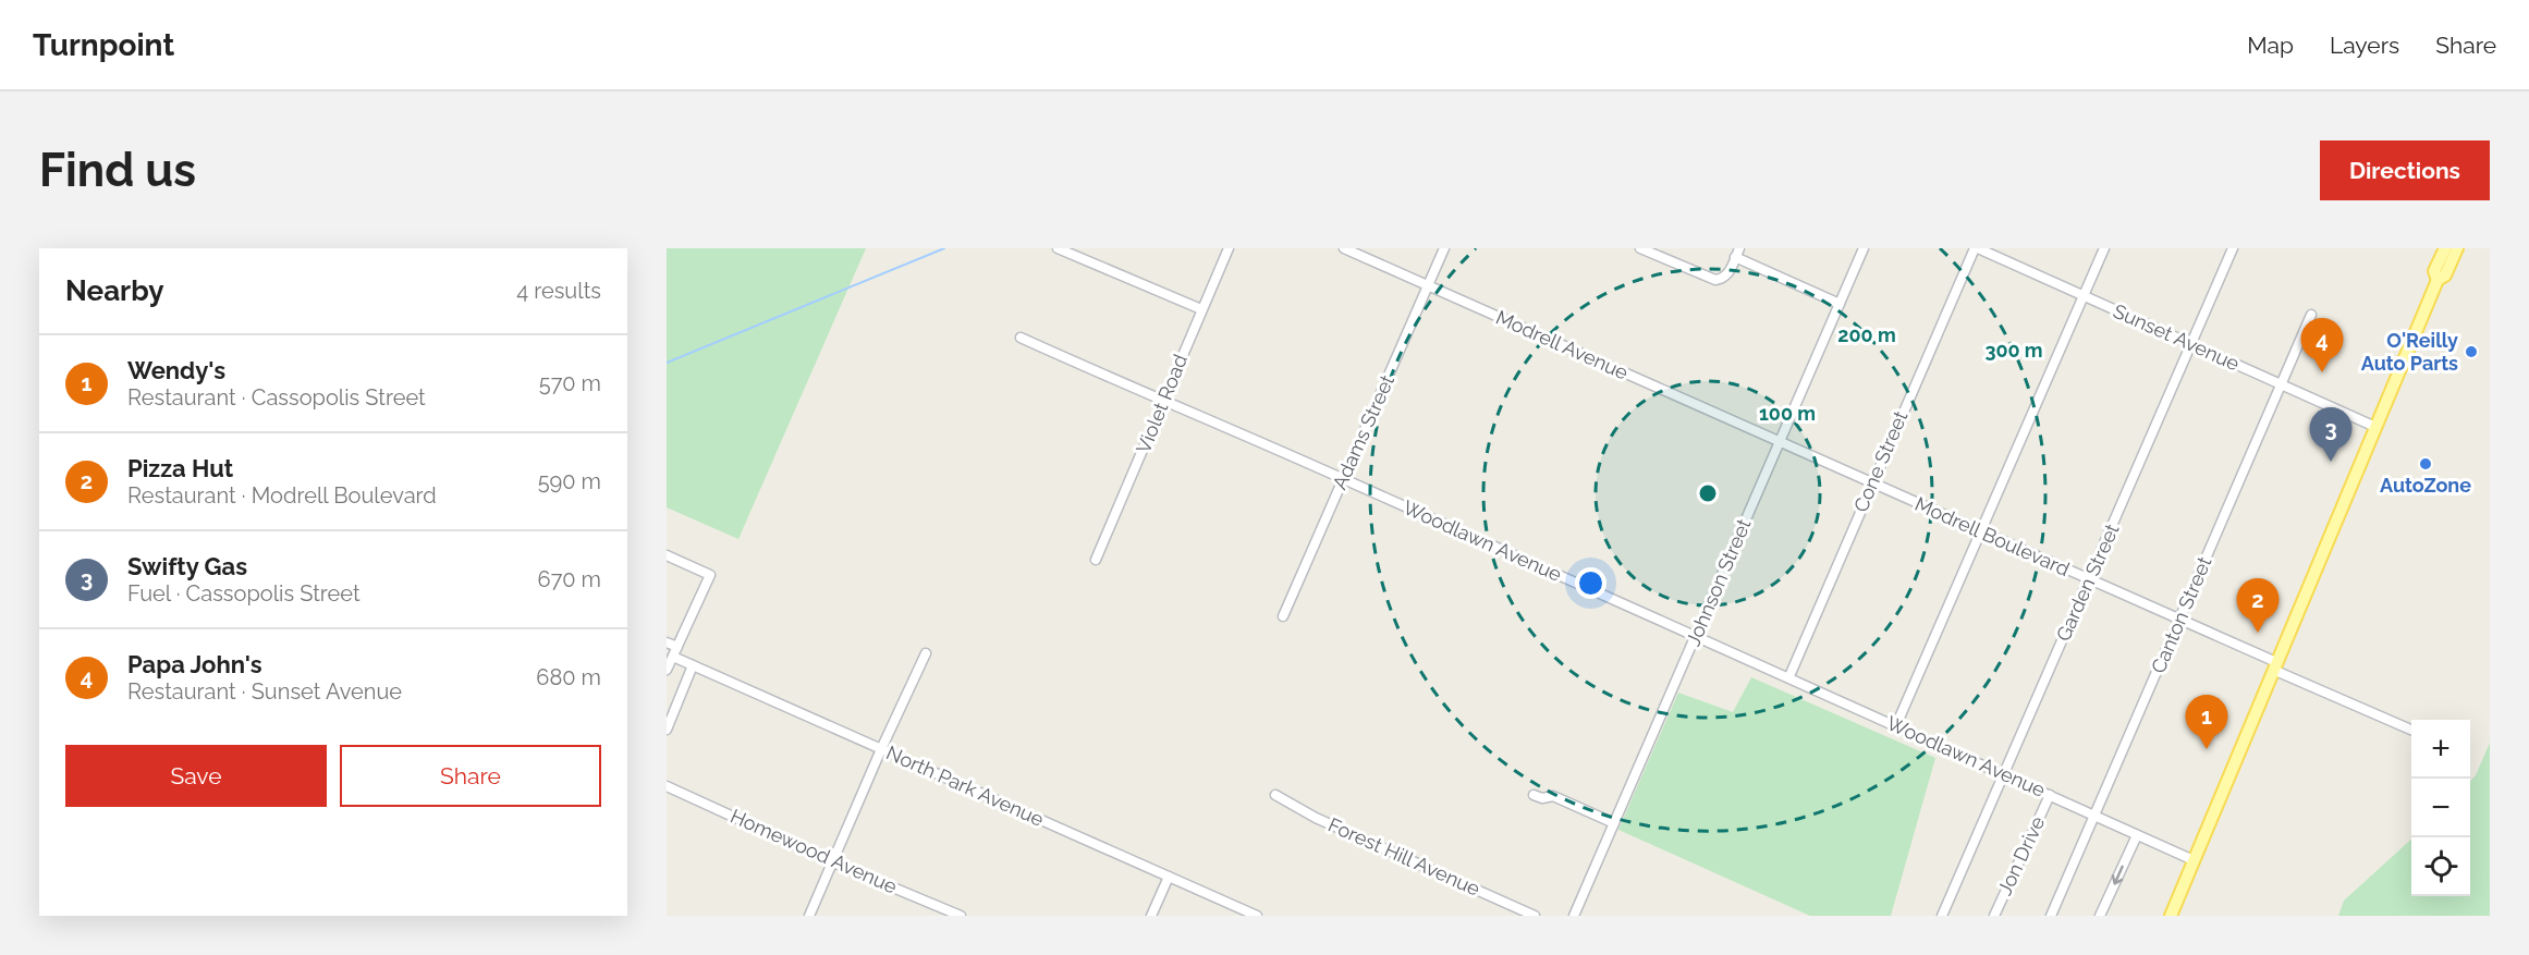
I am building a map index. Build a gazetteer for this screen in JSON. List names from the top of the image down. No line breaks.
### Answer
{"streets":{"street":["Sunset Avenue","Modrell Avenue","Violet Road","Adams Street","Cone Street","Modrell Boulevard","Woodlawn Avenue","Johnson Street","Garden Street","Canton Street","North Park Avenue","Homewood Avenue","Jon Drive","Forest Hill Avenue"]},"crossings":[["Sunset Avenue","Cone Street"],["Sunset Avenue","Garden Street"],["Sunset Avenue","Canton Street"],["Modrell Avenue","Adams Street"],["Modrell Avenue","Modrell Boulevard"],["Modrell Avenue","Johnson Street"],["Violet Road","Woodlawn Avenue"],["Adams Street","Woodlawn Avenue"],["Cone Street","Modrell Boulevard"],["Cone Street","Woodlawn Avenue"],["Modrell Boulevard","Johnson Street"],["Modrell Boulevard","Garden Street"],["Modrell Boulevard","Canton Street"],["Woodlawn Avenue","Johnson Street"],["Woodlawn Avenue","Garden Street"],["Woodlawn Avenue","Canton Street"],["Woodlawn Avenue","Jon Drive"]],"places":["O'Reilly Auto Parts","AutoZone"],"page":{"header":"Turnpoint","nav":["Map","Layers","Share"],"buttons":["Directions",["Save","Share"]],"title":"Find us","heading":["Nearby","4 results"],"pins":["4","3","2","1"],"list":[{"mark":"1","name":"Wendy's","note":"Restaurant · Cassopolis Street","value":"570 m"},{"mark":"2","name":"Pizza Hut","note":"Restaurant · Modrell Boulevard","value":"590 m"},{"mark":"3","name":"Swifty Gas","note":"Fuel · Cassopolis Street","value":"670 m"},{"mark":"4","name":"Papa John's","note":"Restaurant · Sunset Avenue","value":"680 m"}],"map_buttons":["+","−"]},"rings":["200 m","300 m","100 m"]}
